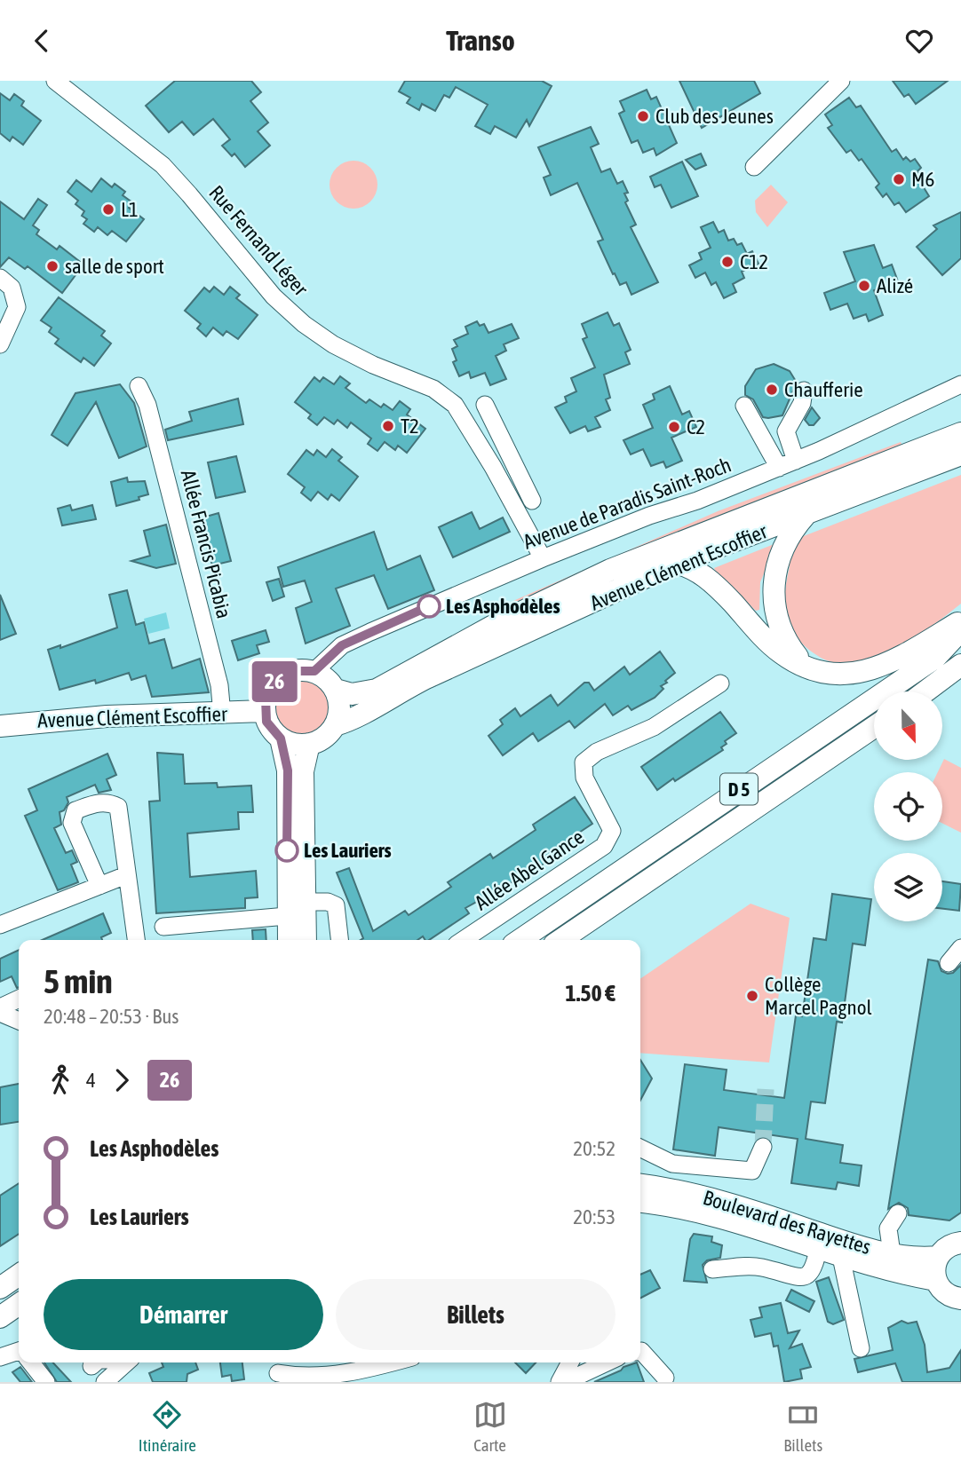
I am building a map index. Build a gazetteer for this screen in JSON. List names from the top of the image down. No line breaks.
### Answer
{"streets":{"main road":["Avenue Clément Escoffier","D 5","Boulevard des Rayettes"],"street":["Rue Fernand Léger","Avenue de Paradis Saint-Roch","Allée Francis Picabia","Allée Abel Gance"]},"crossings":[["Rue Fernand Léger","Avenue de Paradis Saint-Roch"],["Avenue de Paradis Saint-Roch","Avenue Clément Escoffier"],["Allée Francis Picabia","Avenue Clément Escoffier"]],"places":["Club des Jeunes","M6","L1","C12","salle de sport","Alizé","Chaufferie","T2","C2","Les Asphodèles","Les Lauriers","Collège Marcel Pagnol"],"lines":["bus line 26"],"north":"bottom","page":{"header":"Transo","on_map":"26","heading":["5 min","20:48 – 20:53 · Bus","1.50 €"],"legs":["4","26"],"list":[{"name":"Les Asphodèles","value":"20:52"},{"name":"Les Lauriers","value":"20:53"}],"buttons":["Démarrer","Billets"],"tabs":["Itinéraire","Carte","Billets"]}}
